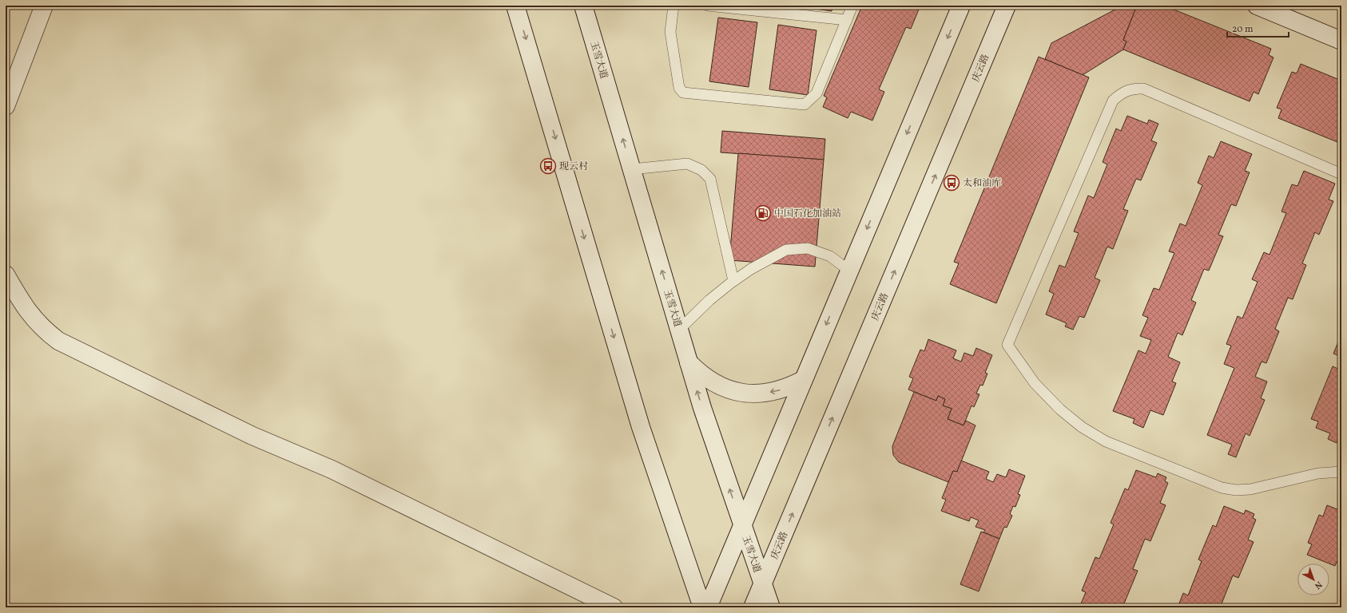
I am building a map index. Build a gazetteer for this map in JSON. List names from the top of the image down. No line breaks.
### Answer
{"streets":{"main road":["玉雪大道","庆云路"]},"crossings":[["玉雪大道","庆云路"]],"places":{"bus stop":["现云村","太和油库"],"fuel station":["中国石化加油站"]},"scale_bar":"20 m","north":"bottom right"}
